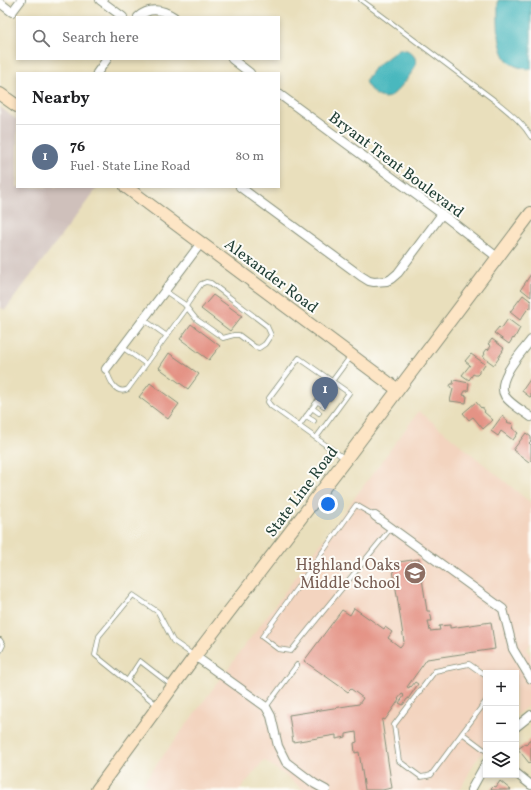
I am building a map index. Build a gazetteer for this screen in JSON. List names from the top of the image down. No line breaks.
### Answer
{"streets":{"street":["Bryant Trent Boulevard","Alexander Road","State Line Road"]},"crossings":[["Bryant Trent Boulevard","State Line Road"],["Alexander Road","State Line Road"]],"places":{"school or university":["Highland Oaks Middle School"]},"page":{"search":"Search here","heading":"Nearby","list":[{"mark":"1","name":"76","note":"Fuel · State Line Road","value":"80 m"}],"pins":"1","map_buttons":["+","−"]}}
